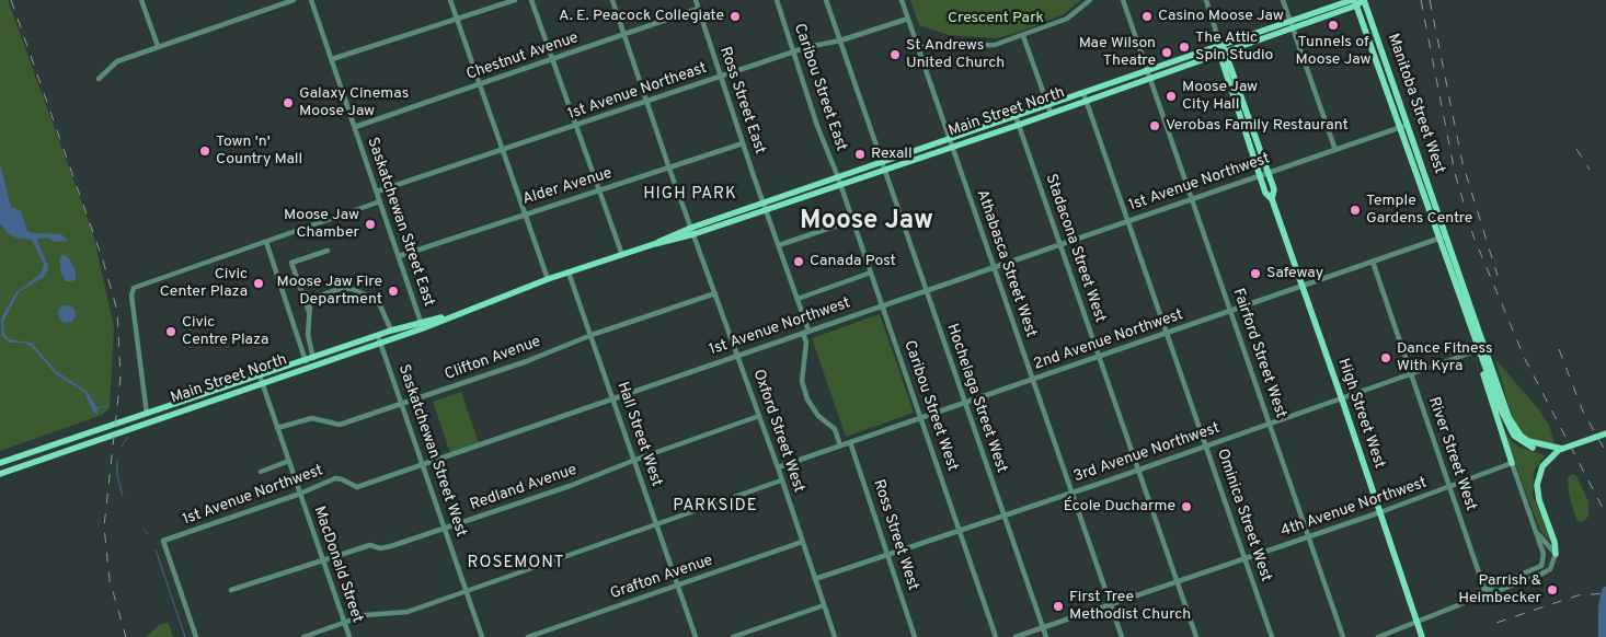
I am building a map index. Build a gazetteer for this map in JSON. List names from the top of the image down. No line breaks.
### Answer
{"streets":{"main road":["Manitoba Street West","Main Street North","High Street West"],"street":["Chestnut Avenue","Caribou Street East","1st Avenue Northeast","Ross Street East","1st Avenue Northwest","Alder Avenue","Saskatchewan Street East","Stadacona Street West","Athabasca Street West","2nd Avenue Northwest","Fairford Street West","Clifton Avenue","Hochelaga Street West","Caribou Street West","Oxford Street West","Hall Street West","Saskatchewan Street West","3rd Avenue Northwest","River Street West","Redland Avenue","4th Avenue Northwest","Ominica Street West","Ross Street West","MacDonald Street","Grafton Avenue"]},"crossings":[["Chestnut Avenue","Ross Street East"],["Chestnut Avenue","Saskatchewan Street East"],["Chestnut Avenue","Oxford Street West"],["Caribou Street East","1st Avenue Northeast"],["Caribou Street East","Main Street North"],["Caribou Street East","Caribou Street West"],["1st Avenue Northeast","Ross Street East"],["1st Avenue Northeast","Saskatchewan Street East"],["1st Avenue Northeast","Athabasca Street West"],["1st Avenue Northeast","Hochelaga Street West"],["1st Avenue Northeast","Oxford Street West"],["Ross Street East","Main Street North"],["Ross Street East","Alder Avenue"],["Manitoba Street West","Main Street North"],["Manitoba Street West","1st Avenue Northwest"],["Manitoba Street West","2nd Avenue Northwest"],["Manitoba Street West","3rd Avenue Northwest"],["Main Street North","Saskatchewan Street East"],["Main Street North","Stadacona Street West"],["Main Street North","Athabasca Street West"],["Main Street North","Fairford Street West"],["Main Street North","Hochelaga Street West"],["Main Street North","Caribou Street West"],["Main Street North","High Street West"],["Main Street North","Oxford Street West"],["Main Street North","Hall Street West"],["Main Street North","Saskatchewan Street West"],["Main Street North","Ominica Street West"],["Main Street North","MacDonald Street"],["1st Avenue Northwest","Stadacona Street West"],["1st Avenue Northwest","Athabasca Street West"],["1st Avenue Northwest","Fairford Street West"],["1st Avenue Northwest","Hochelaga Street West"],["1st Avenue Northwest","Caribou Street West"],["1st Avenue Northwest","High Street West"],["1st Avenue Northwest","Oxford Street West"],["1st Avenue Northwest","Hall Street West"],["1st Avenue Northwest","Saskatchewan Street West"],["1st Avenue Northwest","Ominica Street West"],["1st Avenue Northwest","MacDonald Street"],["Alder Avenue","Saskatchewan Street East"],["Alder Avenue","Oxford Street West"],["Stadacona Street West","2nd Avenue Northwest"],["Stadacona Street West","3rd Avenue Northwest"],["Stadacona Street West","4th Avenue Northwest"],["Athabasca Street West","2nd Avenue Northwest"],["Athabasca Street West","3rd Avenue Northwest"],["Athabasca Street West","4th Avenue Northwest"],["2nd Avenue Northwest","Fairford Street West"],["2nd Avenue Northwest","Hochelaga Street West"],["2nd Avenue Northwest","Caribou Street West"],["2nd Avenue Northwest","High Street West"],["2nd Avenue Northwest","Oxford Street West"],["2nd Avenue Northwest","River Street West"],["2nd Avenue Northwest","Ominica Street West"],["2nd Avenue Northwest","Ross Street West"],["Fairford Street West","3rd Avenue Northwest"],["Fairford Street West","4th Avenue Northwest"],["Clifton Avenue","Oxford Street West"],["Clifton Avenue","Hall Street West"],["Clifton Avenue","Saskatchewan Street West"],["Clifton Avenue","MacDonald Street"],["Hochelaga Street West","3rd Avenue Northwest"],["Hochelaga Street West","4th Avenue Northwest"],["Caribou Street West","3rd Avenue Northwest"],["High Street West","3rd Avenue Northwest"],["High Street West","4th Avenue Northwest"],["Oxford Street West","3rd Avenue Northwest"],["Oxford Street West","Redland Avenue"],["Oxford Street West","Grafton Avenue"],["Hall Street West","Redland Avenue"],["Hall Street West","Grafton Avenue"],["Saskatchewan Street West","Redland Avenue"],["3rd Avenue Northwest","River Street West"],["3rd Avenue Northwest","Ominica Street West"],["3rd Avenue Northwest","Ross Street West"],["River Street West","4th Avenue Northwest"],["Redland Avenue","MacDonald Street"],["4th Avenue Northwest","Ominica Street West"]],"districts":["HIGH PARK","Moose Jaw","PARKSIDE","ROSEMONT"],"parks":["Crescent Park"],"places":["A. E. Peacock Collegiate","Casino Moose Jaw","Tunnels of Moose Jaw","The Attic Spin Studio","Mae Wilson Theatre","St Andrews United Church","Moose Jaw City Hall","Galaxy Cinemas Moose Jaw","Verobas Family Restaurant","Town 'n' Country Mall","Rexall","Temple Gardens Centre","Moose Jaw Chamber","Canada Post","Safeway","Civic Center Plaza","Moose Jaw Fire Department","Civic Centre Plaza","Dance Fitness With Kyra","École Ducharme","Parrish & Heimbecker","First Tree Methodist Church"]}
